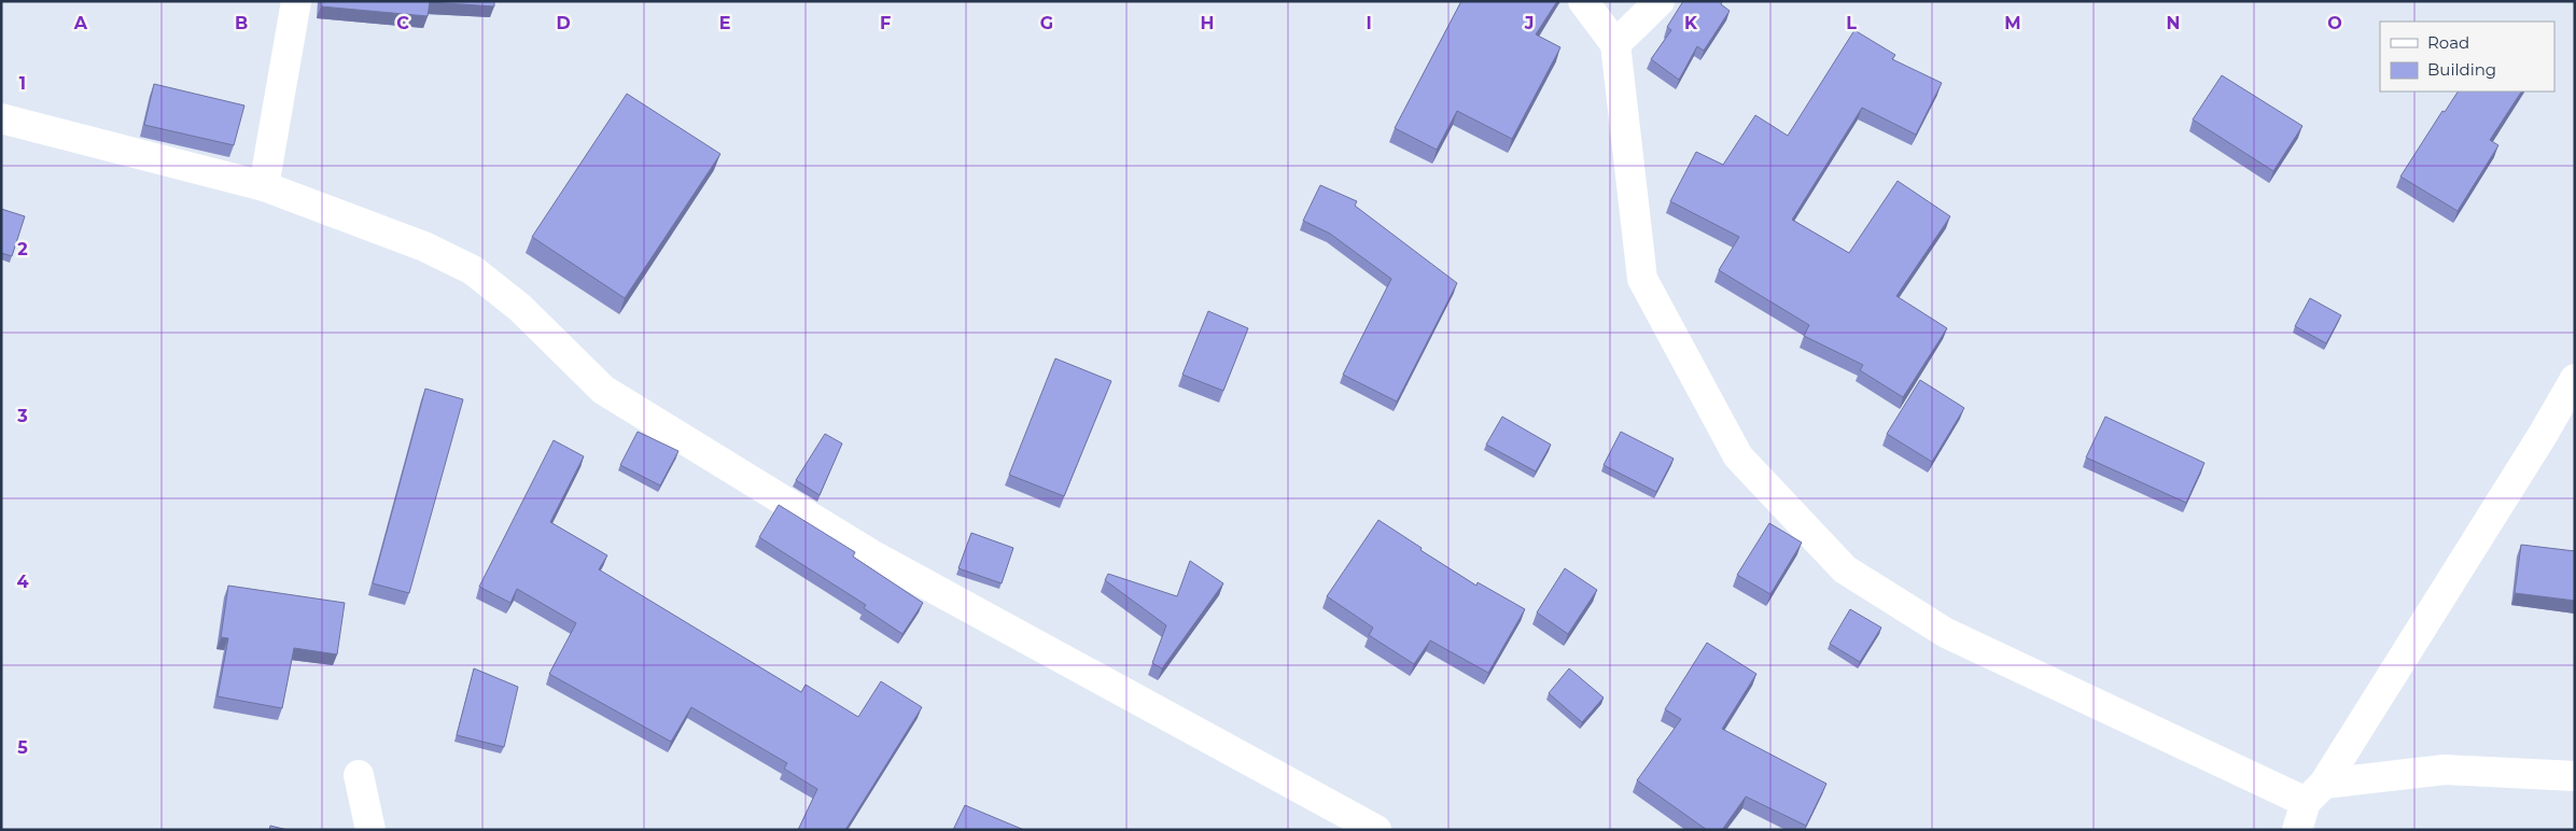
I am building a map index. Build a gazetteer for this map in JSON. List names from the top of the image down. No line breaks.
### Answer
{"legend":["Road","Building"],"grid":{"columns":["A","B","C","D","E","F","G","H","I","J","K","L","M","N","O"],"rows":["1","2","3","4","5"]}}
